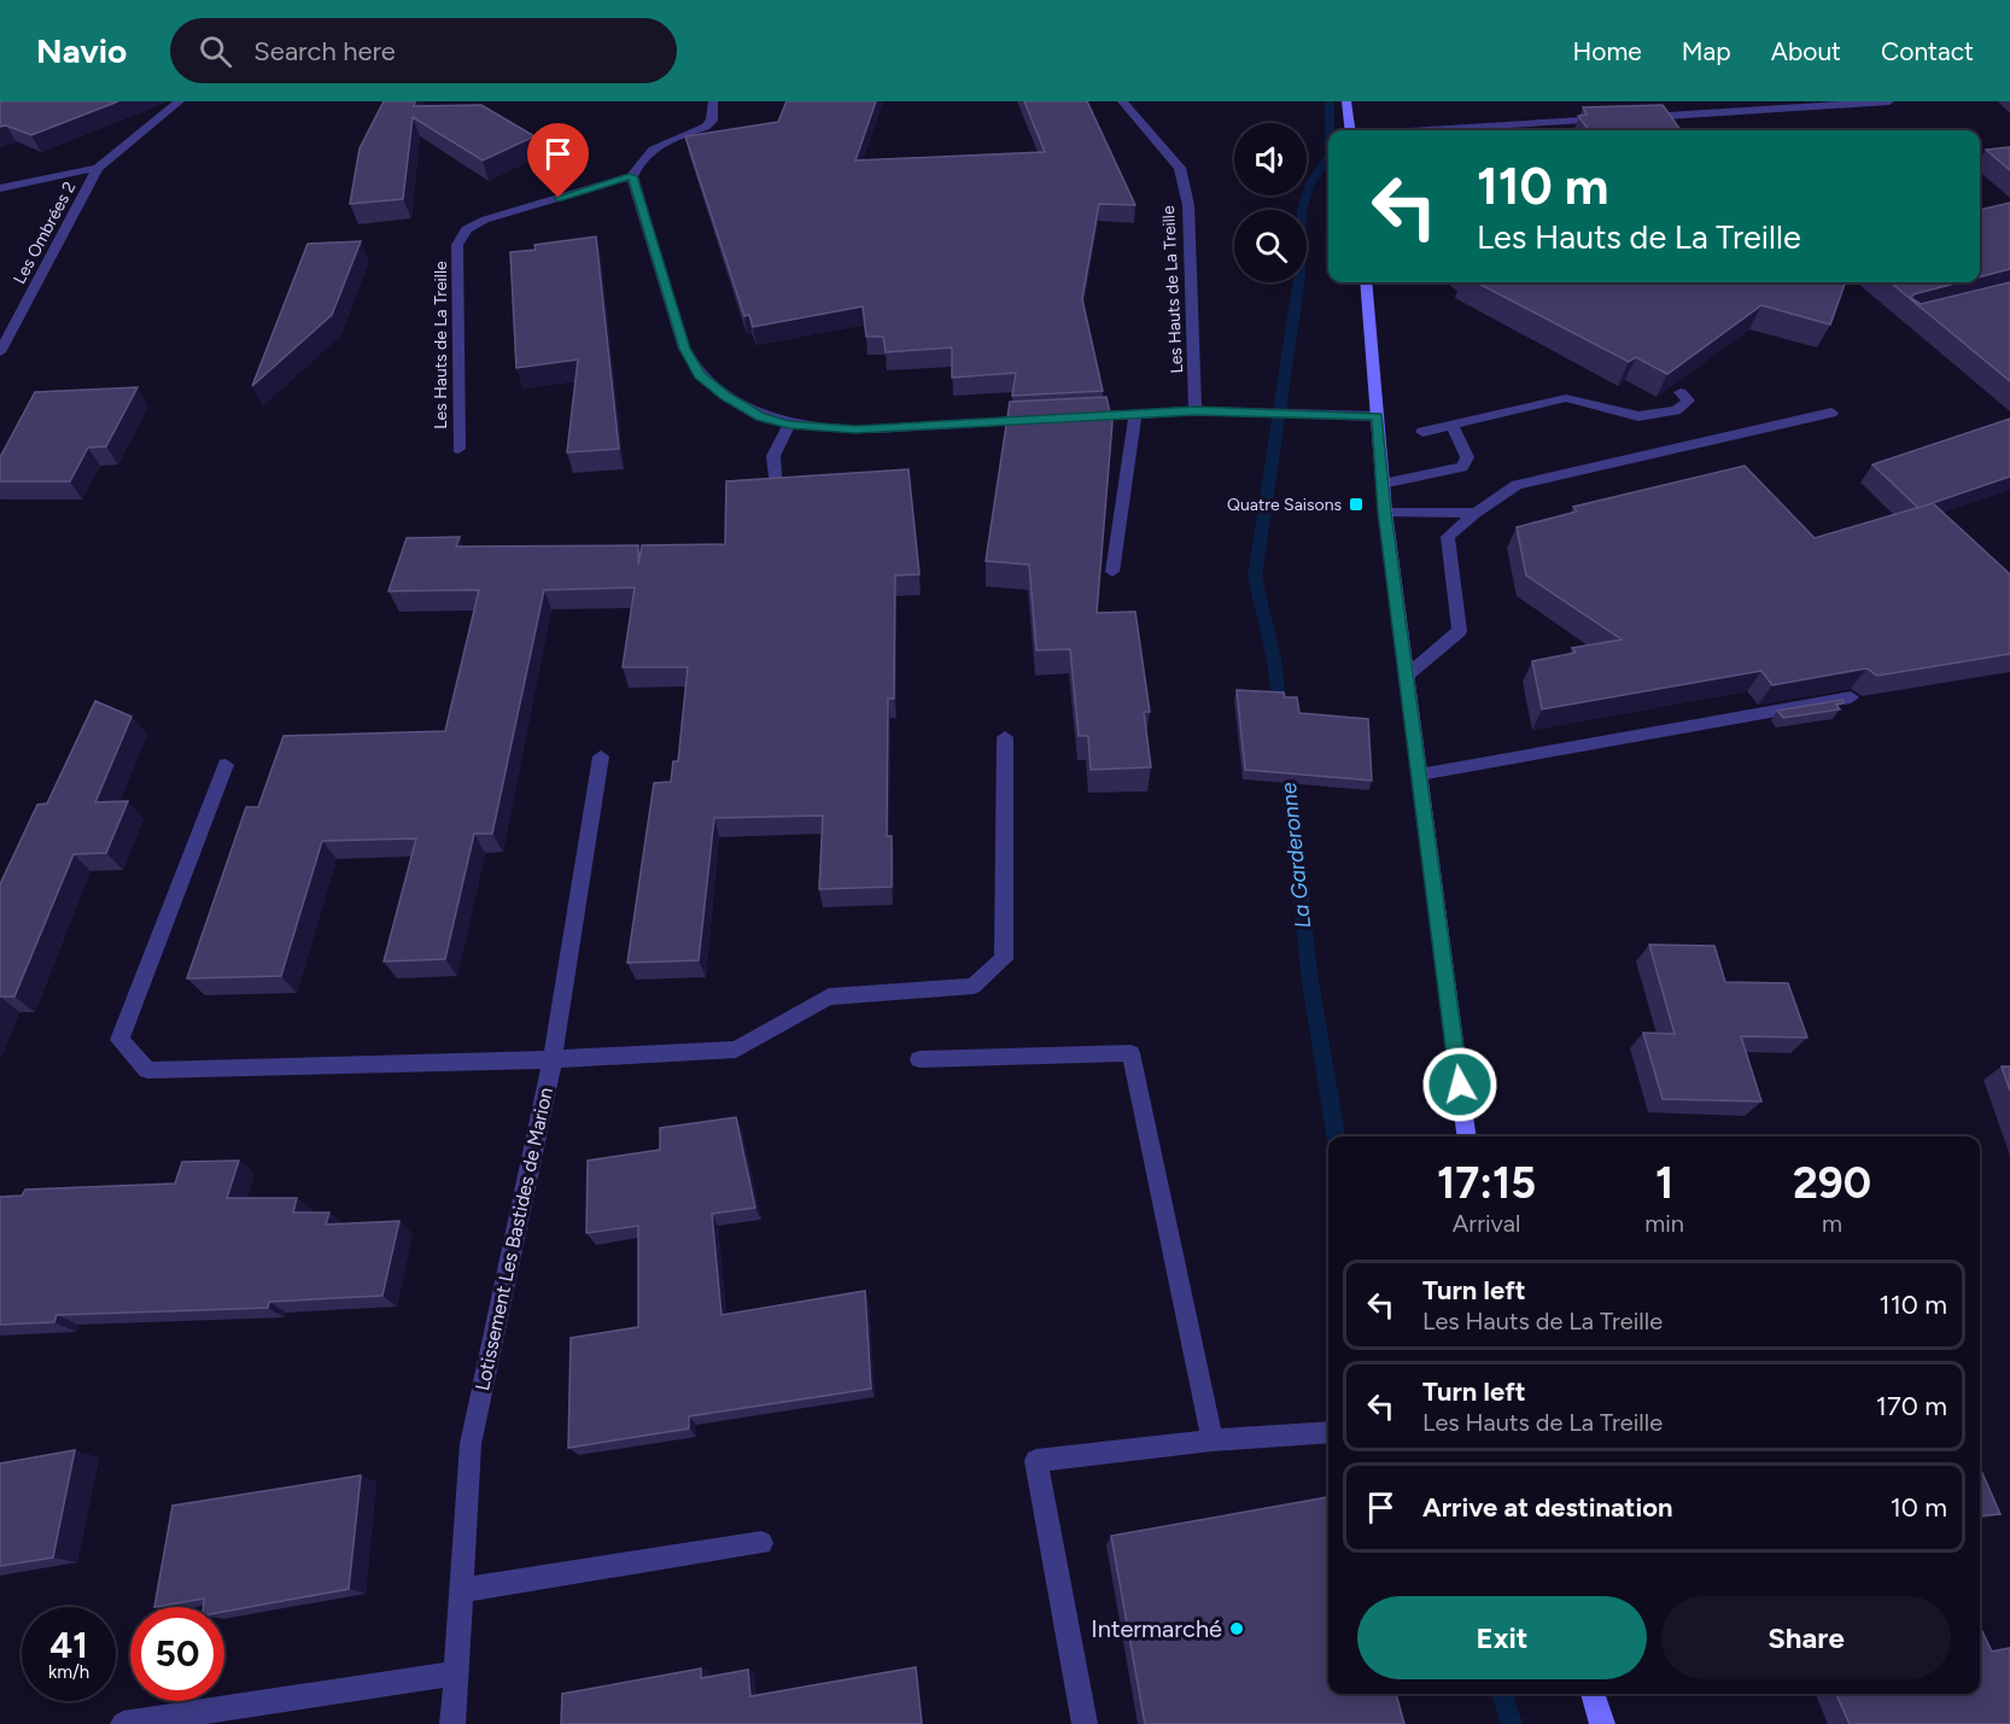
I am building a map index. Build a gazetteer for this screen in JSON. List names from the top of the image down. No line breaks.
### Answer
{"streets":{"street":["Les Ombrées 2","Les Hauts de La Treille","Lotissement Les Bastides de Marion"]},"water":["La Garderonne"],"places":{"transit":["Quatre Saisons"],"other":["Intermarché"]},"page":{"header":"Navio","search":"Search here","nav":["Home","Map","About","Contact"],"turn":["110 m","Les Hauts de La Treille"],"eta":["17:15","Arrival","1","min","290","m"],"list":[{"name":"Turn left","note":"Les Hauts de La Treille","value":"110 m"},{"name":"Turn left","note":"Les Hauts de La Treille","value":"170 m"},{"name":"Arrive at destination","value":"10 m"}],"buttons":["Exit","Share"],"speed":"41 km/h","limit":"50"}}
